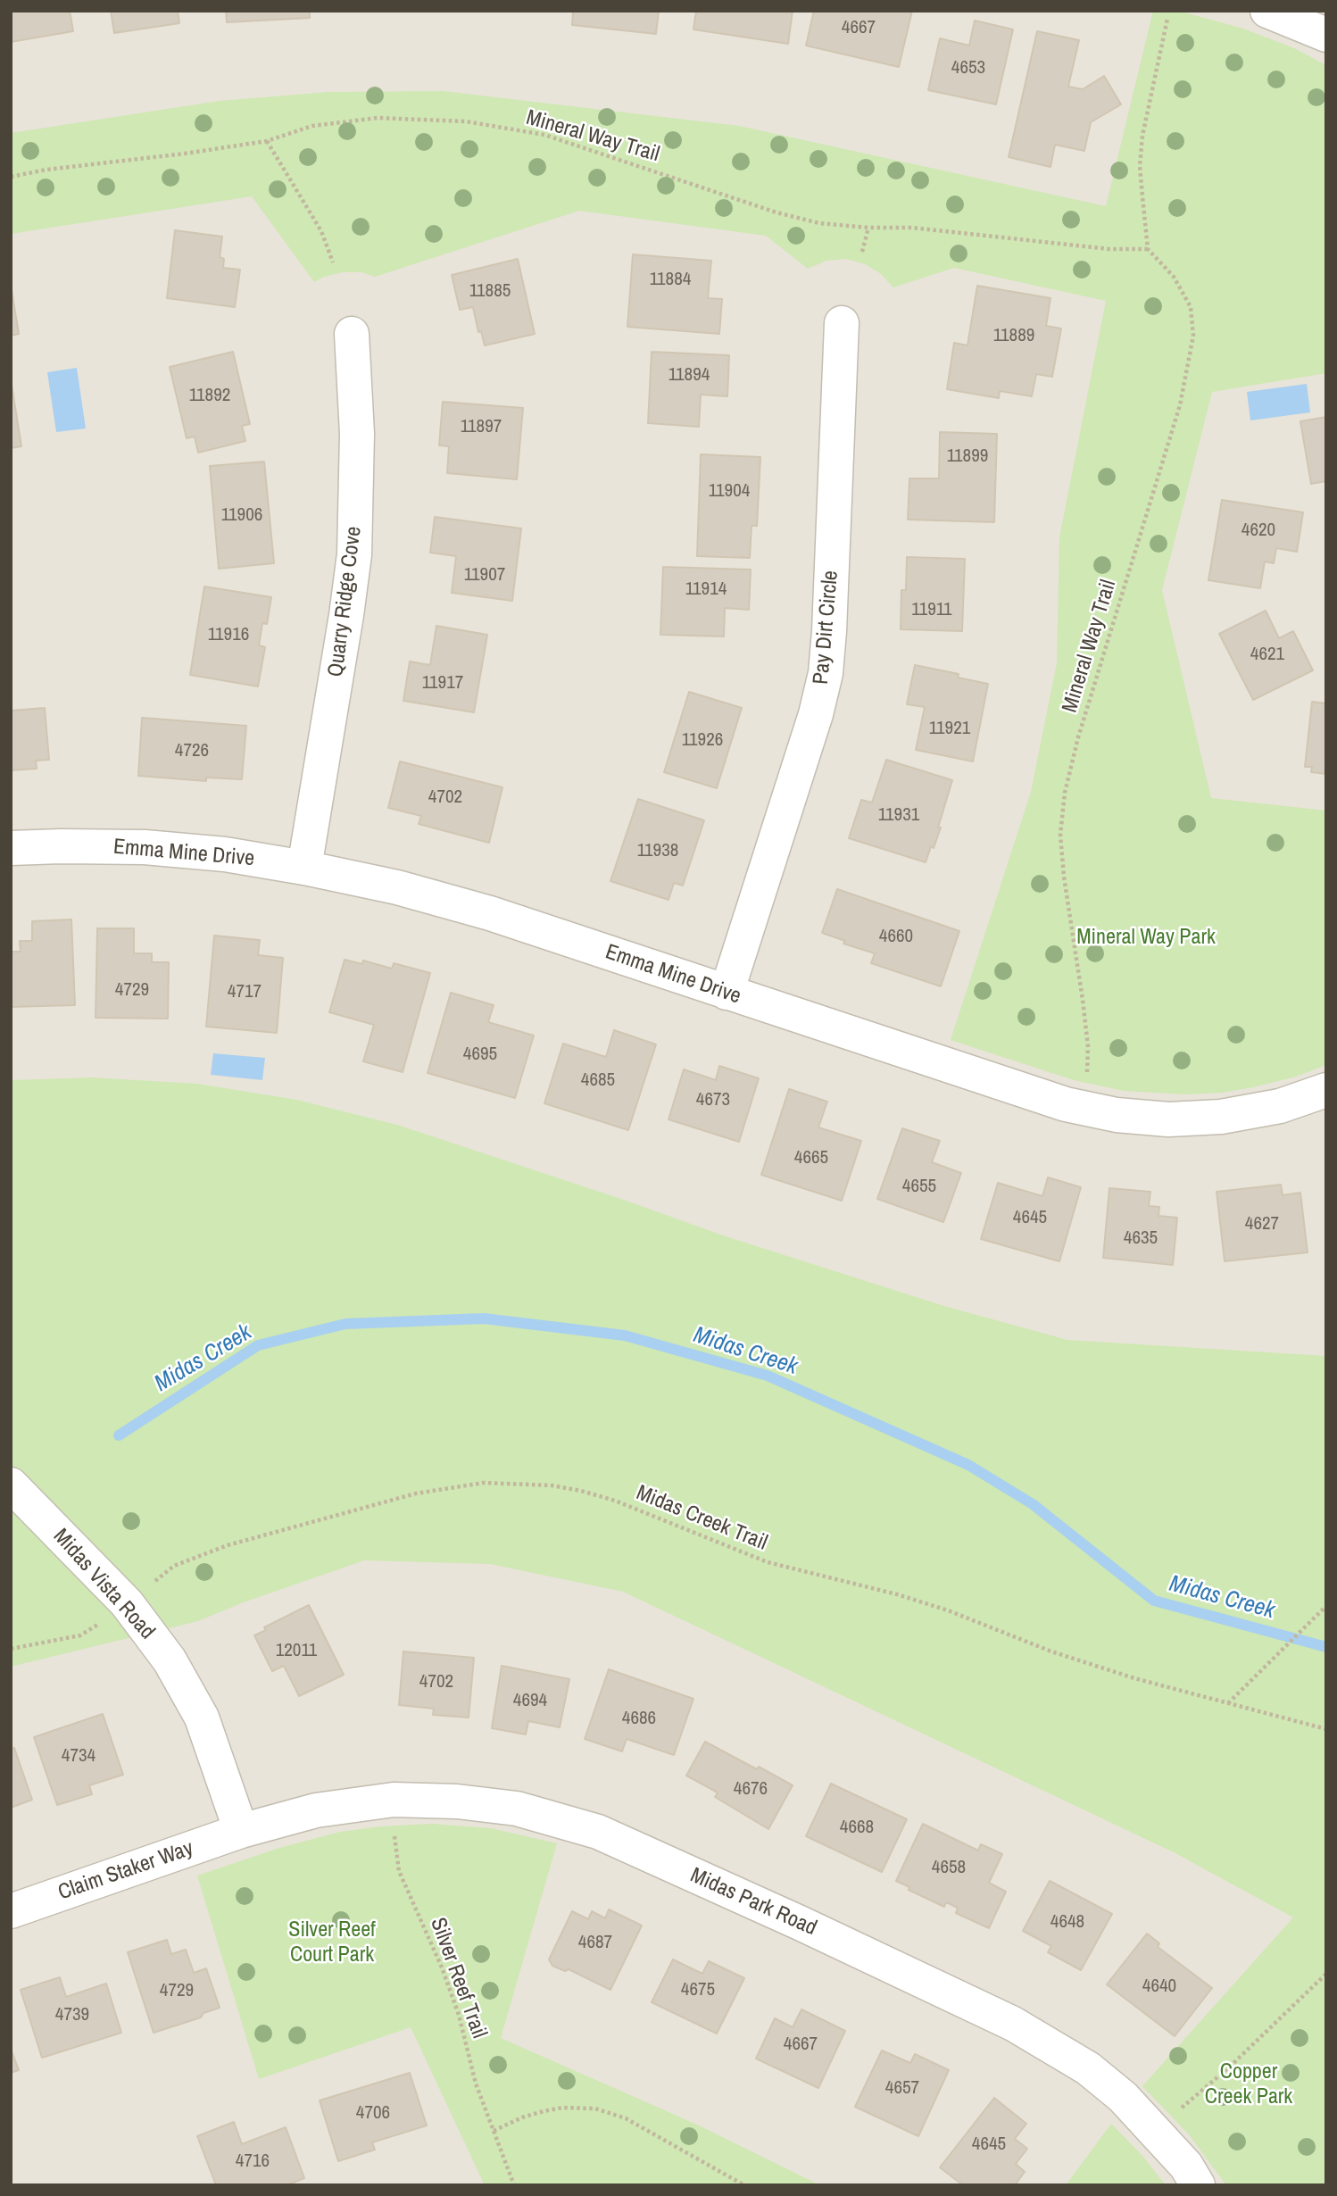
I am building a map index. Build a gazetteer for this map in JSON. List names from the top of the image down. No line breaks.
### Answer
{"streets":{"street":["Quarry Ridge Cove","Pay Dirt Circle","Emma Mine Drive","Midas Vista Road","Claim Staker Way","Midas Park Road"],"path":["Mineral Way Trail","Midas Creek Trail","Silver Reef Trail"]},"crossings":[["Quarry Ridge Cove","Emma Mine Drive"],["Pay Dirt Circle","Emma Mine Drive"],["Midas Vista Road","Claim Staker Way"],["Midas Vista Road","Midas Park Road"],["Claim Staker Way","Midas Park Road"]],"water":["Midas Creek"],"parks":["Mineral Way Park","Silver Reef Court Park","Copper Creek Park"],"house_numbers":["4667","4653","11884","11885","11889","11894","11892","11897","11899","11904","11906","4620","11907","11914","11911","11916","4621","11917","11921","11926","4726","4702","11931","11938","4660","4729","4717","4695","4685","4673","4665","4655","4645","4627","4635","12011","4702","4694","4686","4734","4676","4668","4658","4648","4687","4640","4675","4729","4739","4667","4657","4706","4645","4716"]}
